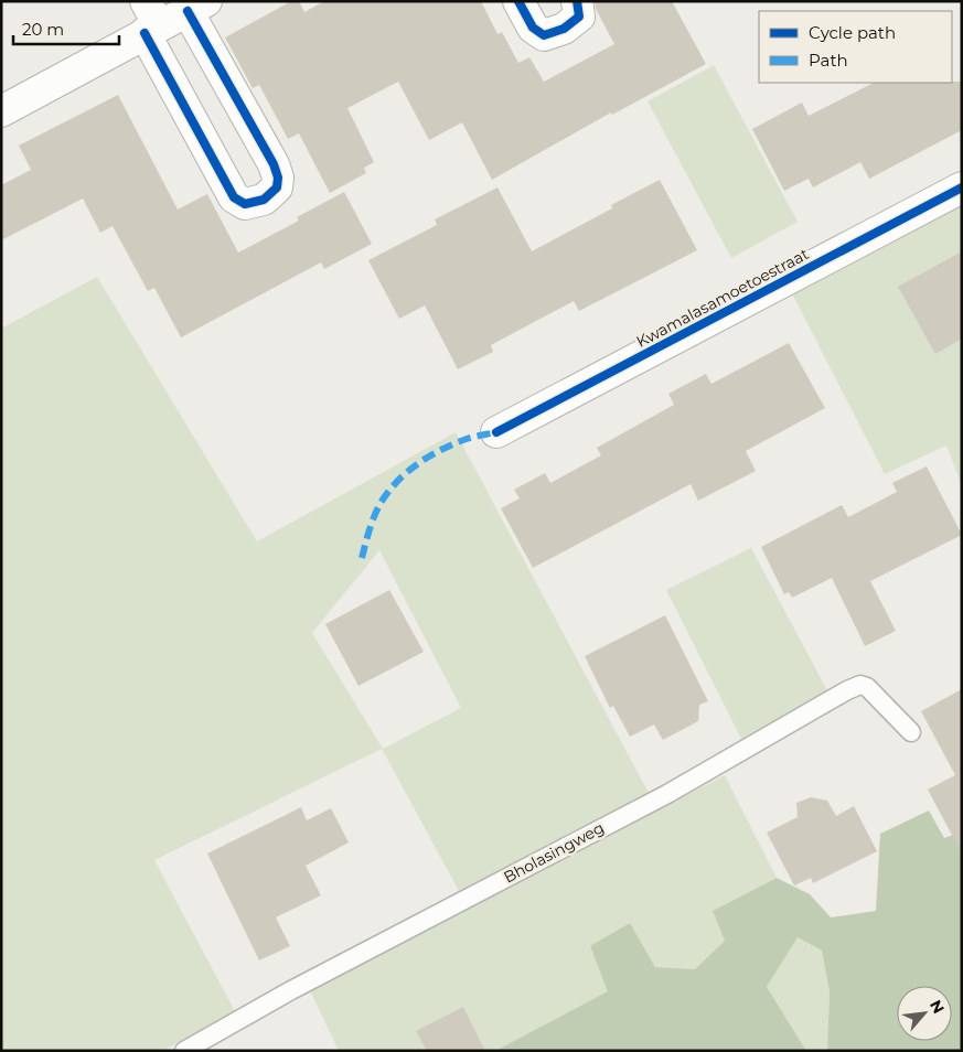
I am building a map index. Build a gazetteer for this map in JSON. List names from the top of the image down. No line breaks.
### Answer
{"streets":{"street":["Kwamalasamoetoestraat"],"lane":["Bholasingweg"]},"legend":["Cycle path","Path"],"scale_bar":"20 m","north":"top right"}
